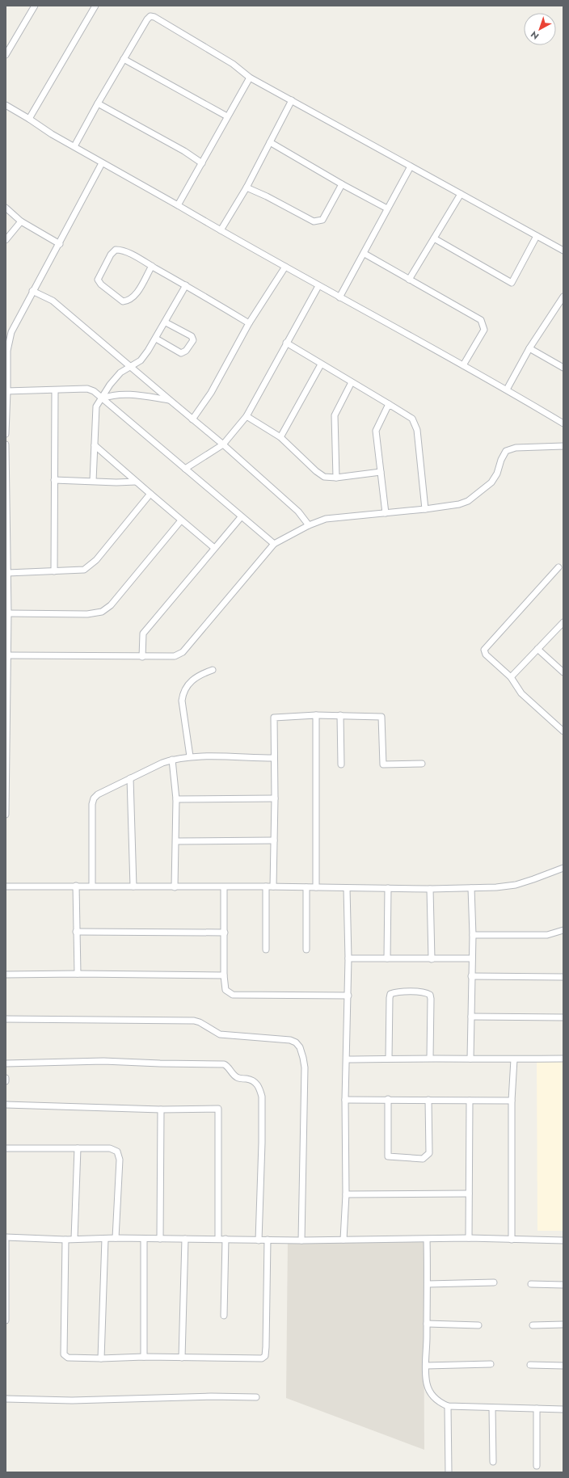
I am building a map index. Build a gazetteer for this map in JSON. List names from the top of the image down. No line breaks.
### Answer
{"north":"bottom left"}
